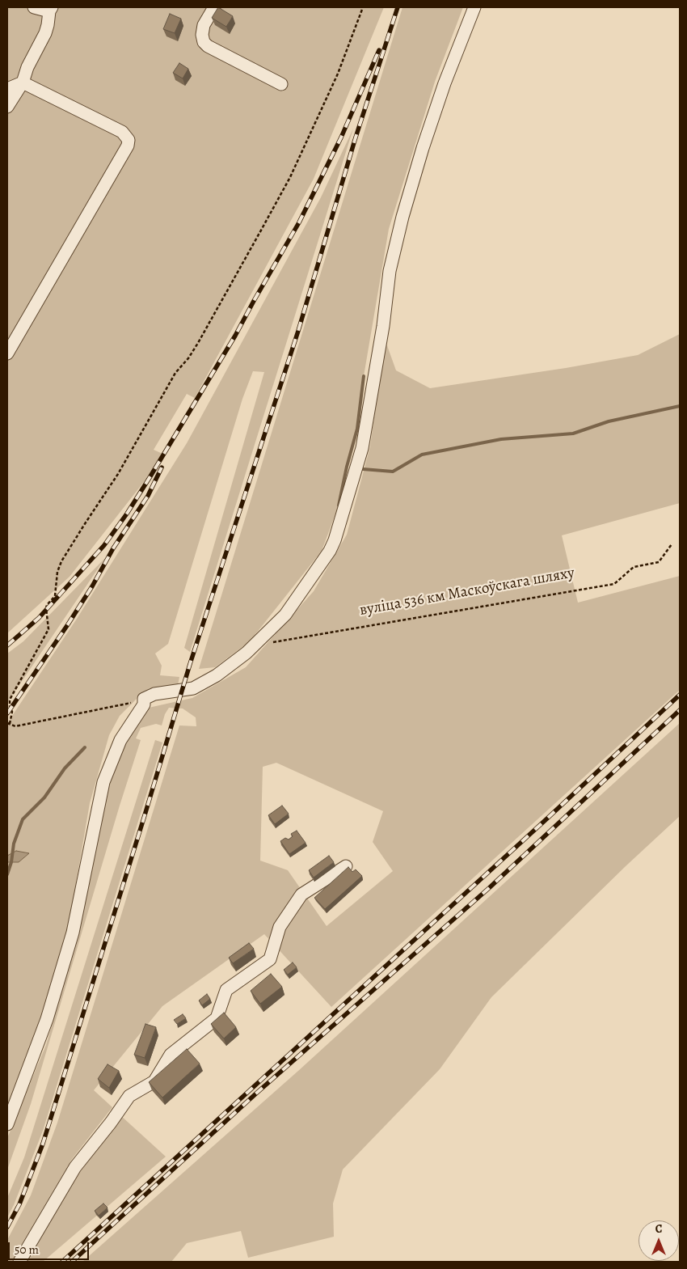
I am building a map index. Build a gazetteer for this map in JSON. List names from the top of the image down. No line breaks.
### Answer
{"streets":{"path":["вуліца 536 км Маскоўскага шляху"]},"scale_bar":"50 m","north":"top"}
